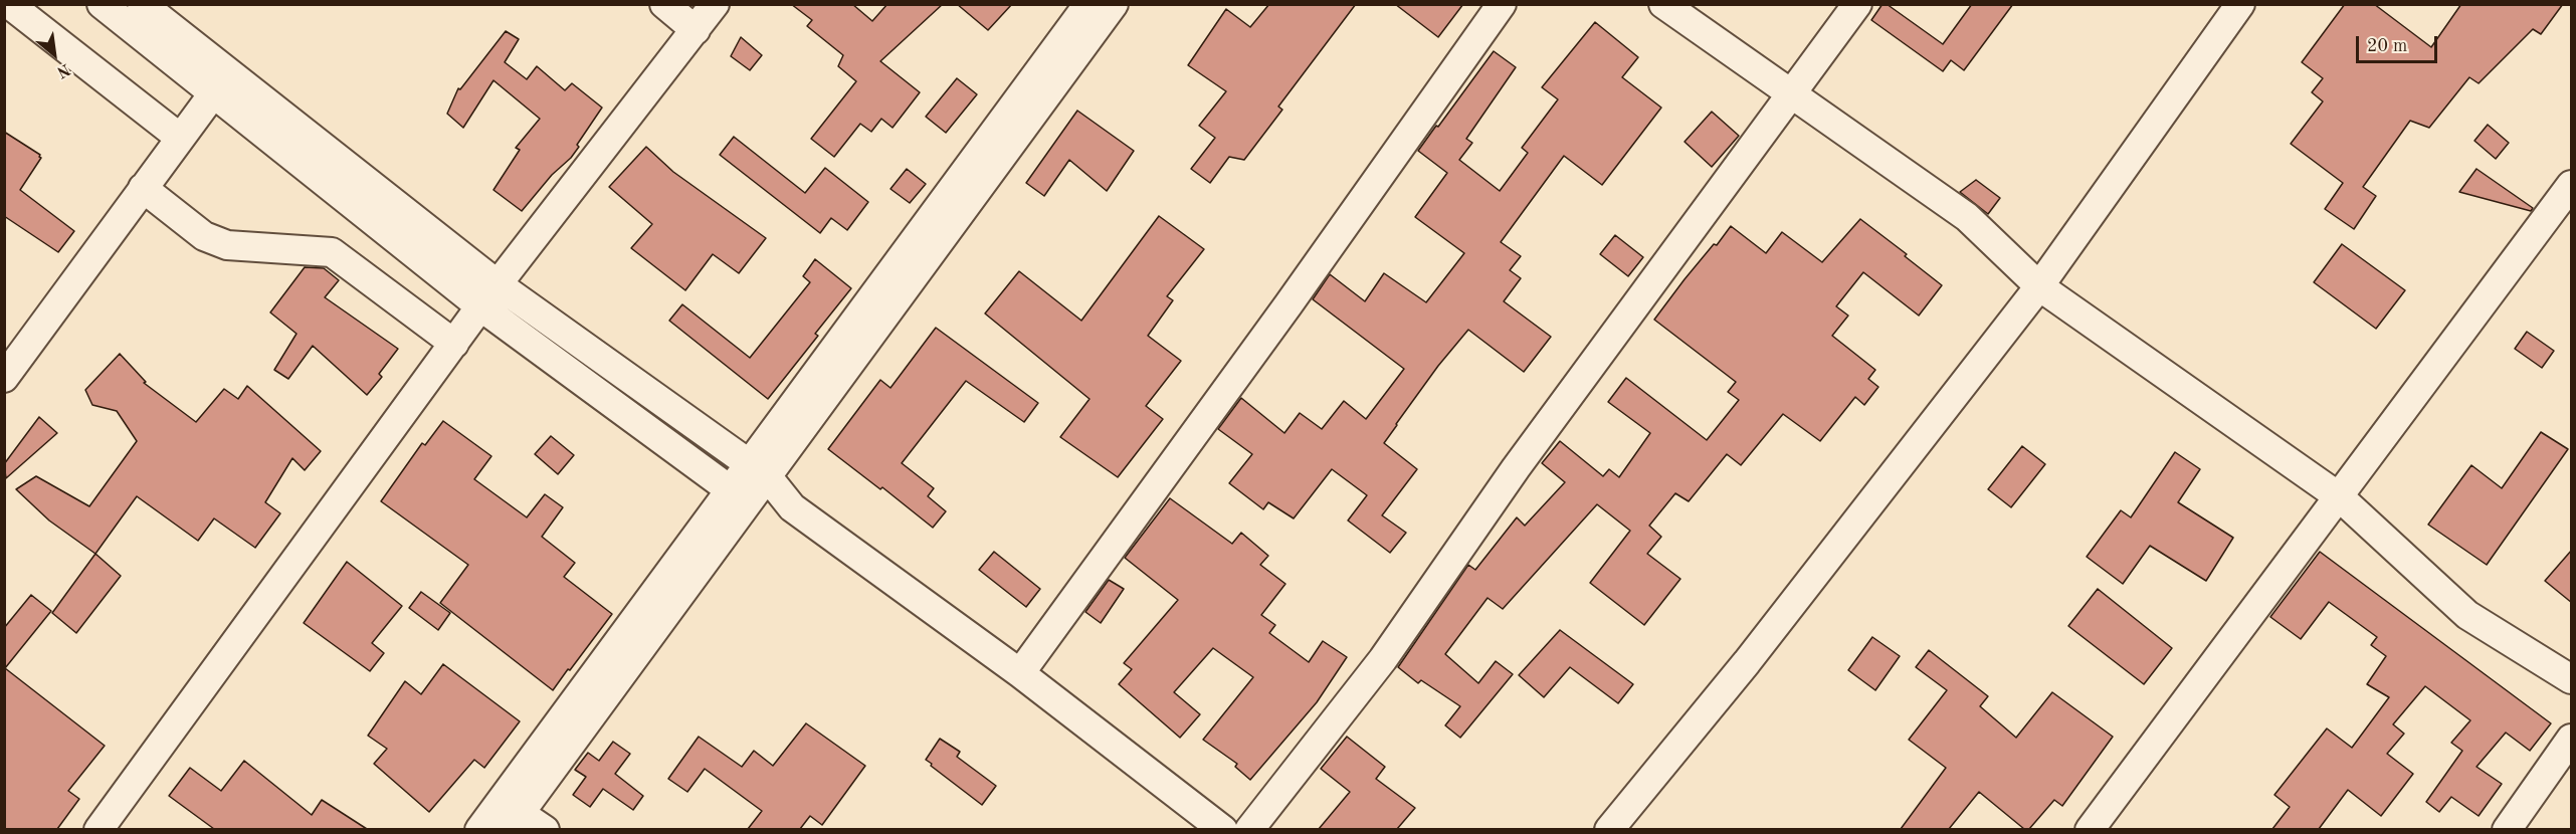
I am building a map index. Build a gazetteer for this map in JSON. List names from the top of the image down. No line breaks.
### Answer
{"scale_bar":"20 m","north":"bottom right"}
